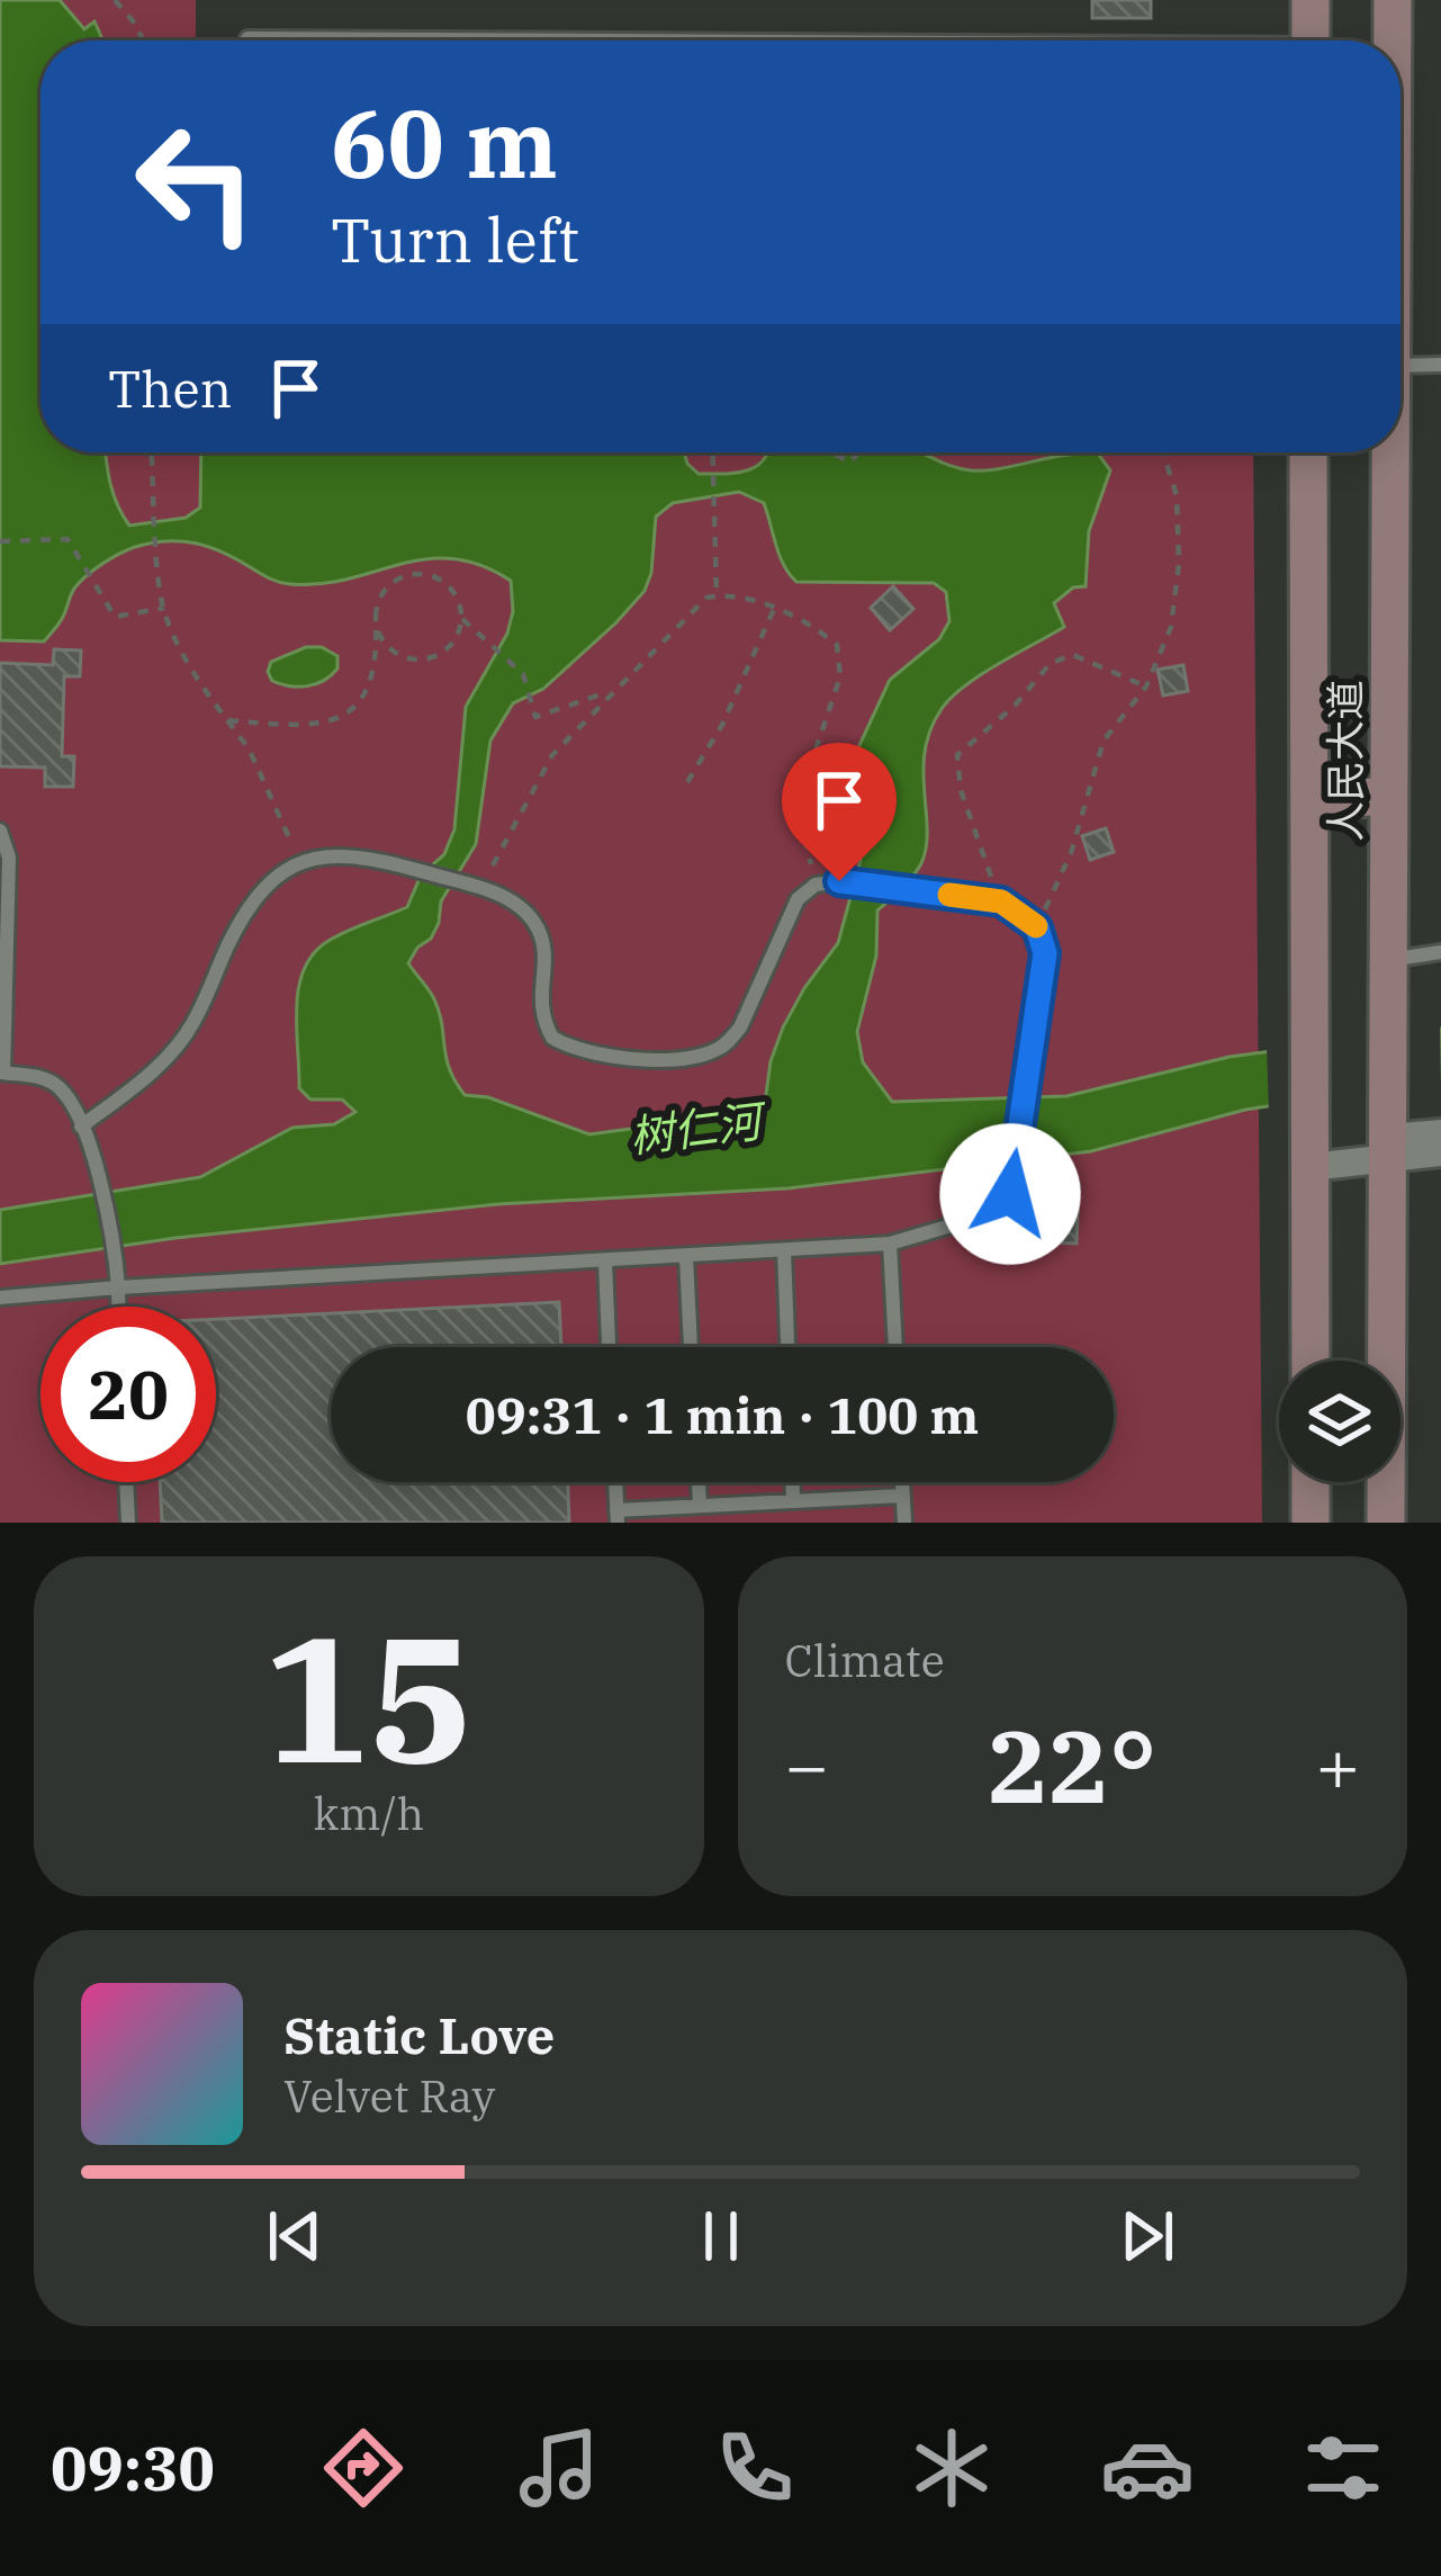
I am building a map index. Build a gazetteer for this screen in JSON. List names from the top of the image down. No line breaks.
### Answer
{"streets":{"main road":["人民大道"]},"water":["树仁河"],"page":{"turn":["60 m","Turn left"],"then":"Then","limit":"20","trip":"09:31 · 1 min · 100 m","tile":[["15","km/h"],"Climate"],"heat":["−","22°","+"],"song":["Static Love","Velvet Ray"],"tabs":"09:30"}}
